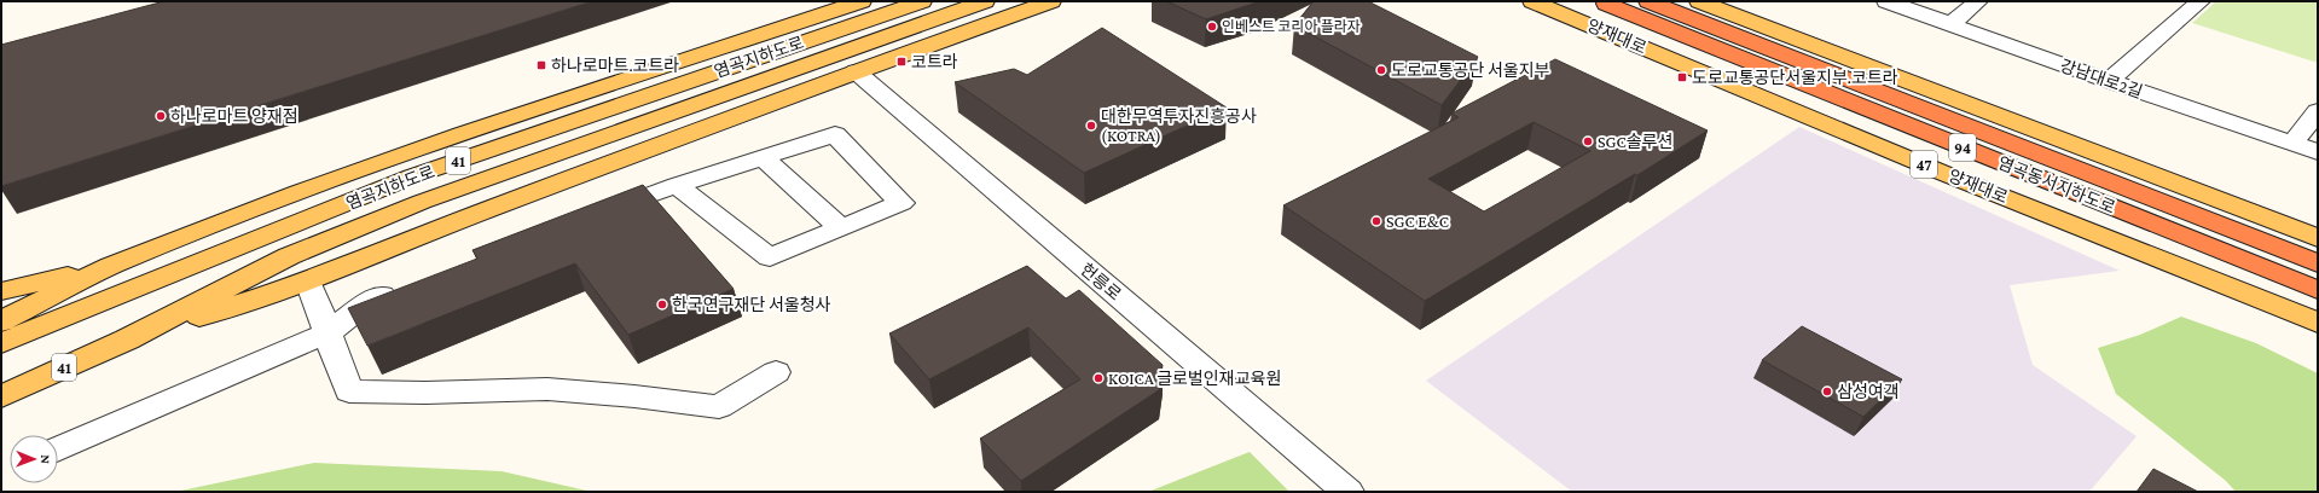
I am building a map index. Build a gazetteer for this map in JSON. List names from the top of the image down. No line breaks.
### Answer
{"streets":{"highway":["94","염곡동서지하도로"],"main road":["양재대로","염곡지하도로","41","47"],"street":["강남대로2길","헌릉로"]},"crossings":[["염곡지하도로","41"]],"places":{"other":["인베스트 코리아 플라자","도로교통공단 서울지부","하나로마트 양재점","대한무역투자진흥공사 (KOTRA)","SGC솔루션","SGC E&C","한국연구재단 서울청사","KOICA 글로벌인재교육원","삼성여객"],"transit":["코트라","하나로마트.코트라","도로교통공단서울지부.코트라"]},"north":"right"}
